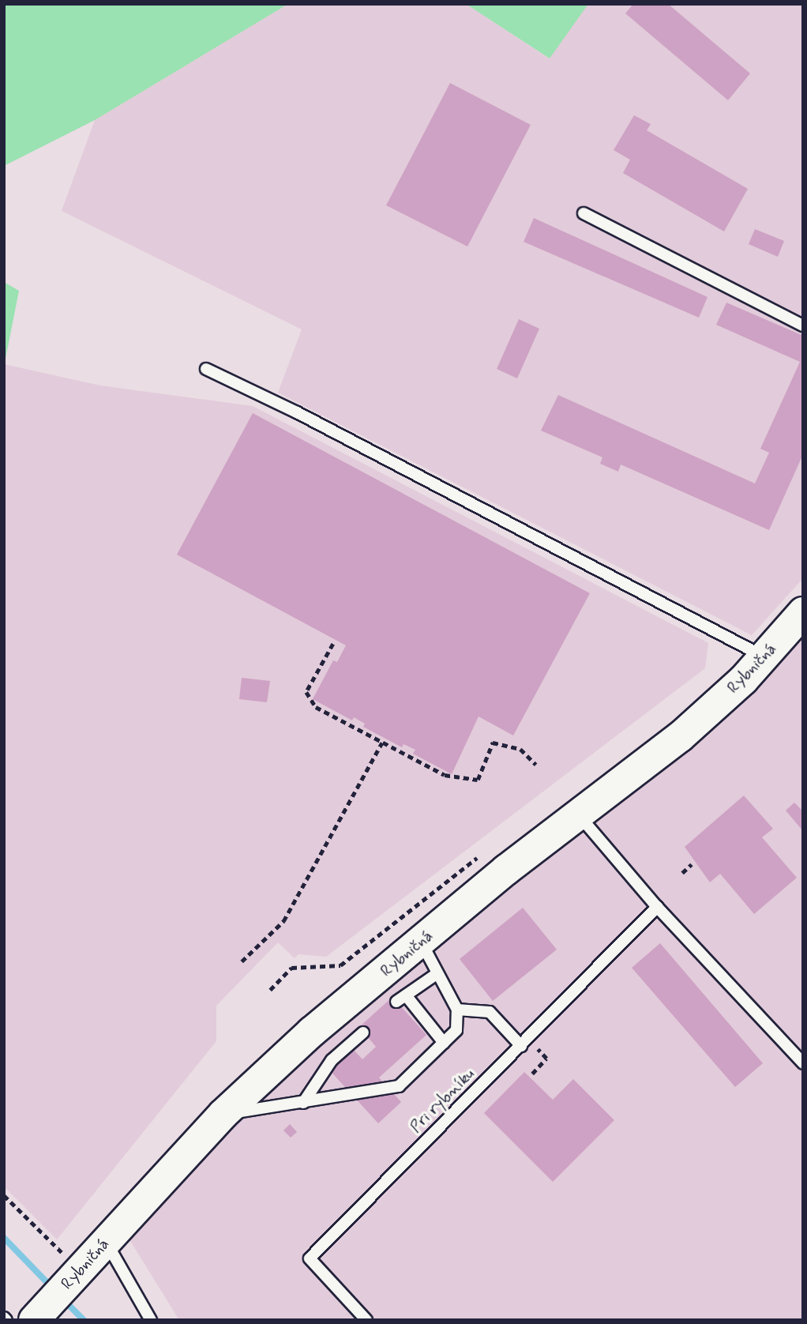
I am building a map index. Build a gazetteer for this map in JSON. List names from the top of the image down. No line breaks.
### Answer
{"streets":{"main road":["Rybničná"],"lane":["Pri rybníku"]}}
